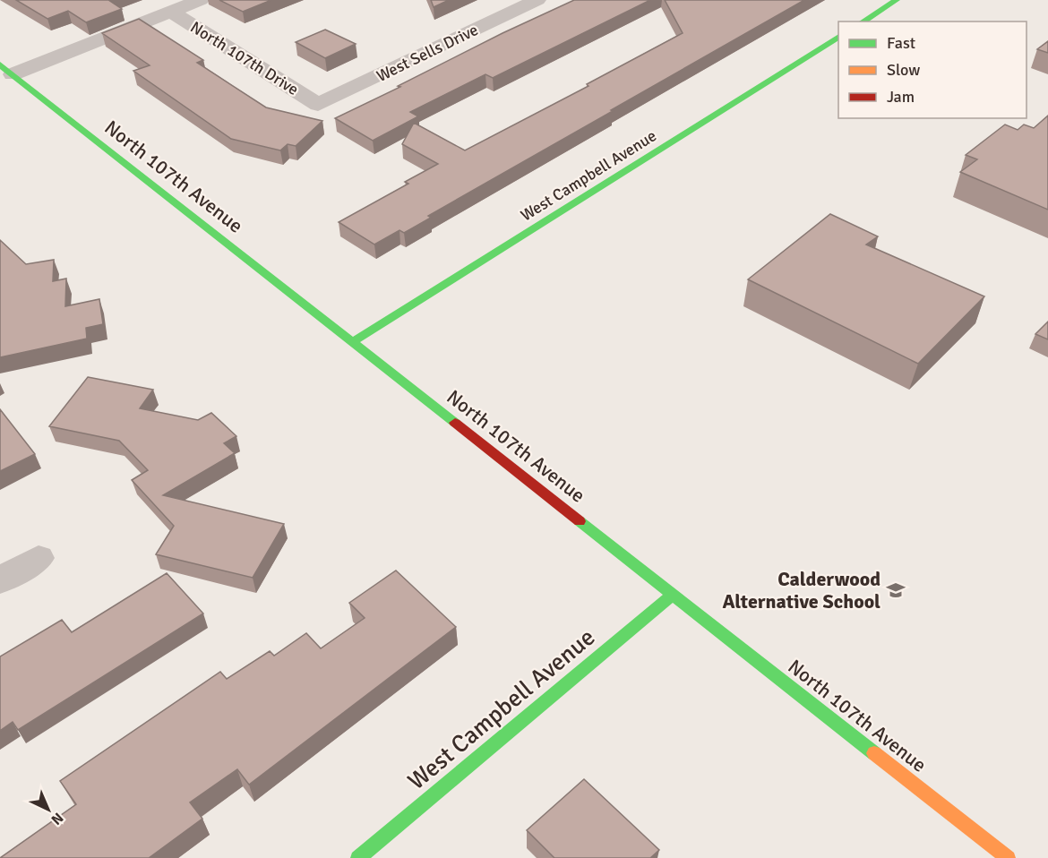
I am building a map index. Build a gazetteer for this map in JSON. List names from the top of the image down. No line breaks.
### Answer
{"streets":{"main road":["West Campbell Avenue","North 107th Avenue"],"street":["West Sells Drive","North 107th Drive"]},"crossings":[["West Sells Drive","North 107th Drive"],["West Campbell Avenue","North 107th Avenue"]],"places":{"school or university":["Calderwood Alternative School"]},"legend":["Fast","Slow","Jam"],"north":"bottom right"}
